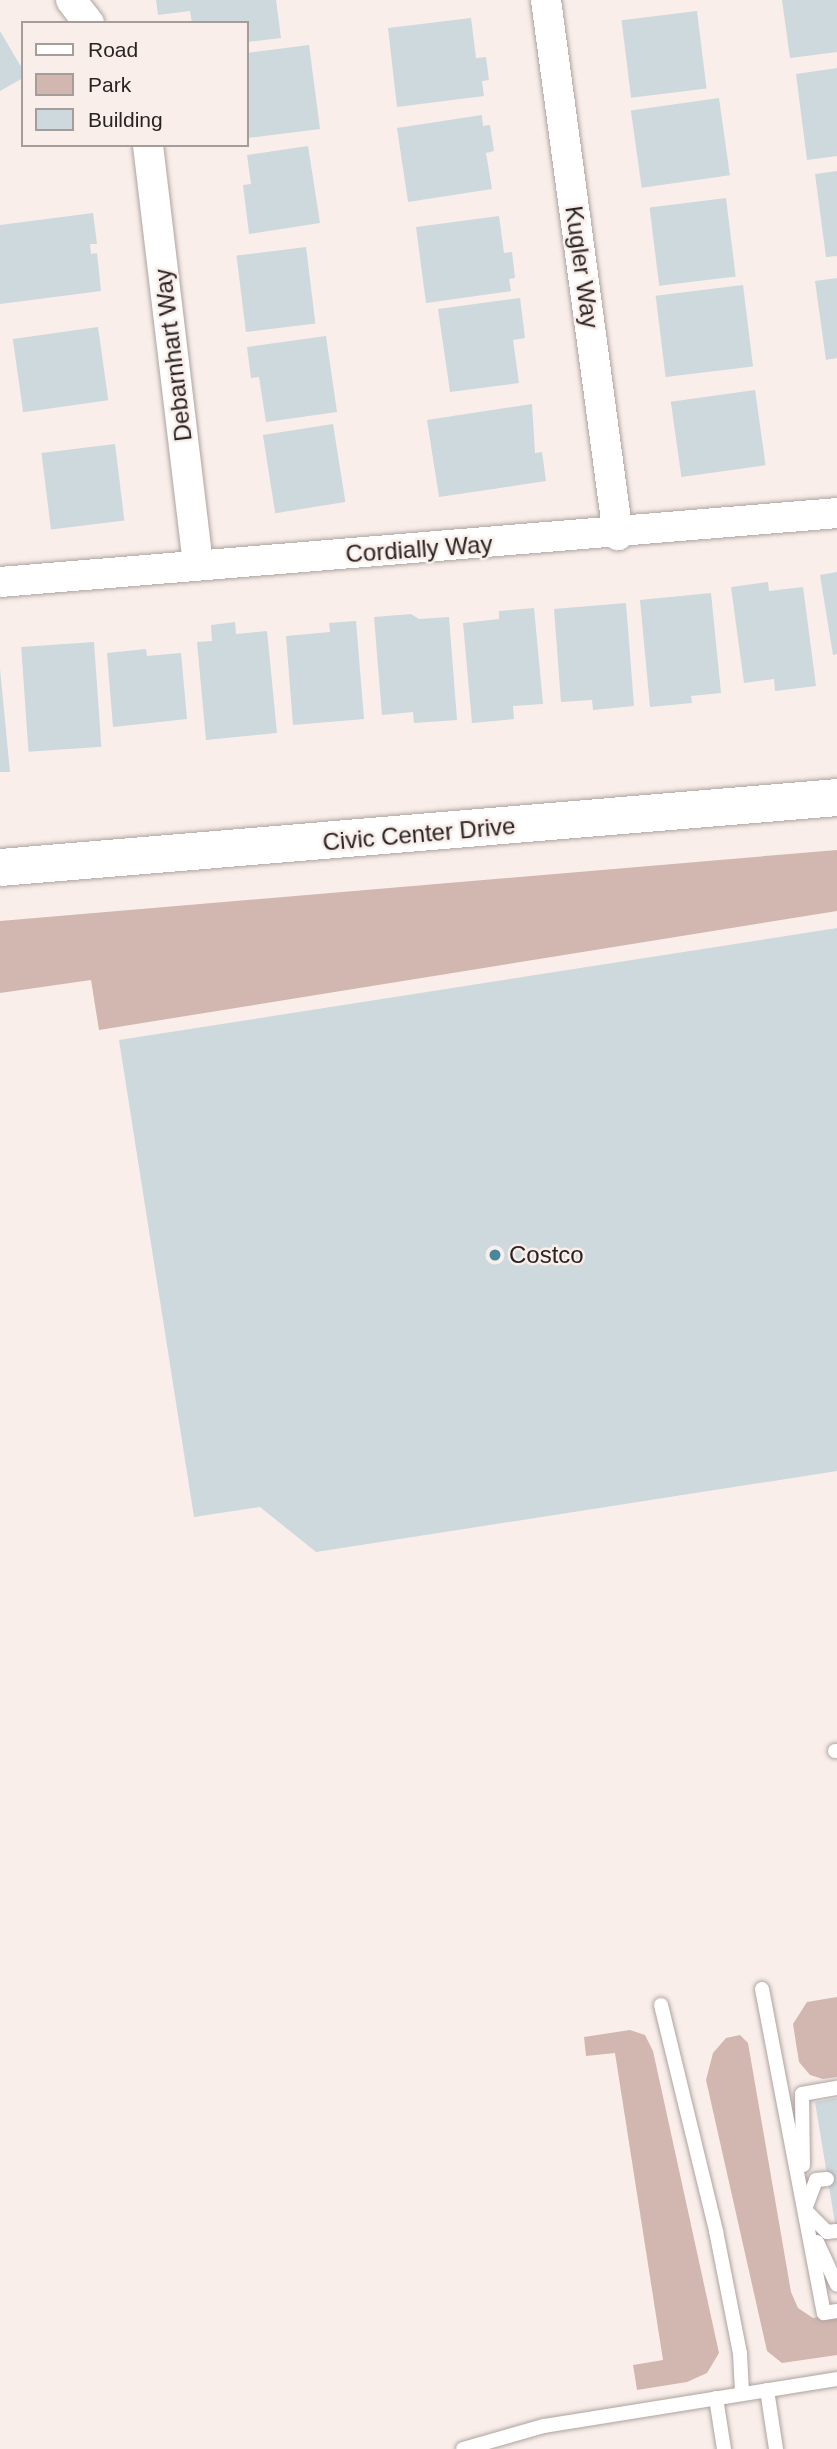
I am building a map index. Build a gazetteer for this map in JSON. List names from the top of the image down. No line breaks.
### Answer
{"streets":{"street":["Kugler Way","Debarnhart Way","Cordially Way","Civic Center Drive"]},"crossings":[["Kugler Way","Cordially Way"],["Debarnhart Way","Cordially Way"]],"places":["Costco"],"legend":["Road","Park","Building"]}
